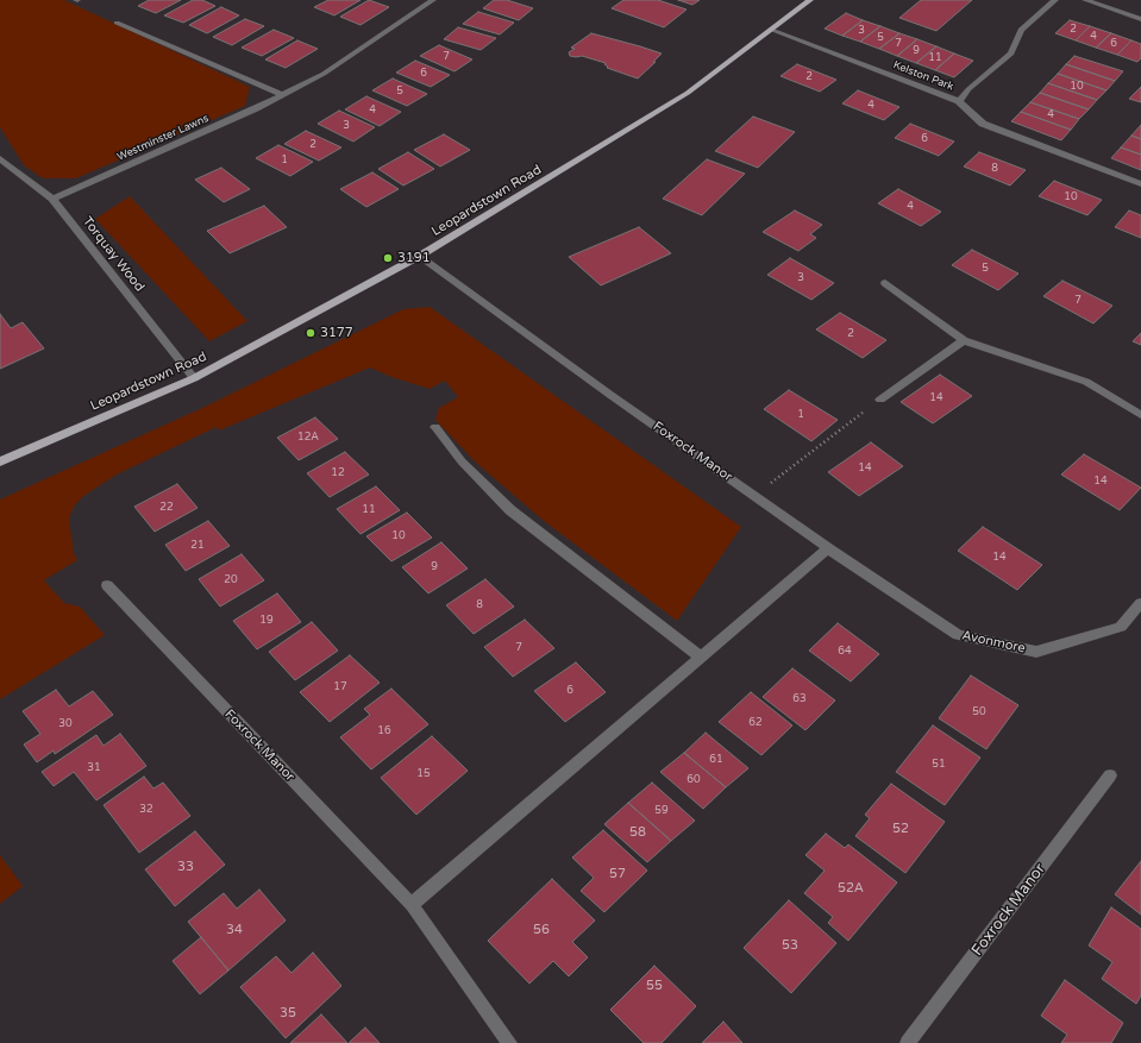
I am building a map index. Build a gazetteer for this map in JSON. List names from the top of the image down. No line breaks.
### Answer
{"streets":{"main road":["Leopardstown Road"],"street":["Kelston Park","Westminster Lawns","Torquay Wood","Foxrock Manor","Avonmore"]},"crossings":[["Kelston Park","Leopardstown Road"],["Westminster Lawns","Torquay Wood"],["Leopardstown Road","Torquay Wood"],["Leopardstown Road","Foxrock Manor"],["Foxrock Manor","Avonmore"]],"places":["3191","3177"],"house_numbers":["2","3","4","5","7","6","9","7","11","6","2","10","5","4","4","4","3","6","2","1","8","10","4","5","3","7","2","14","1","12A","14","12","14","22","11","10","21","14","9","20","8","19","7","64","17","6","63","50","62","30","16","61","51","31","15","60","32","59","52","58","33","57","52A","34","56","53","55","35"]}
